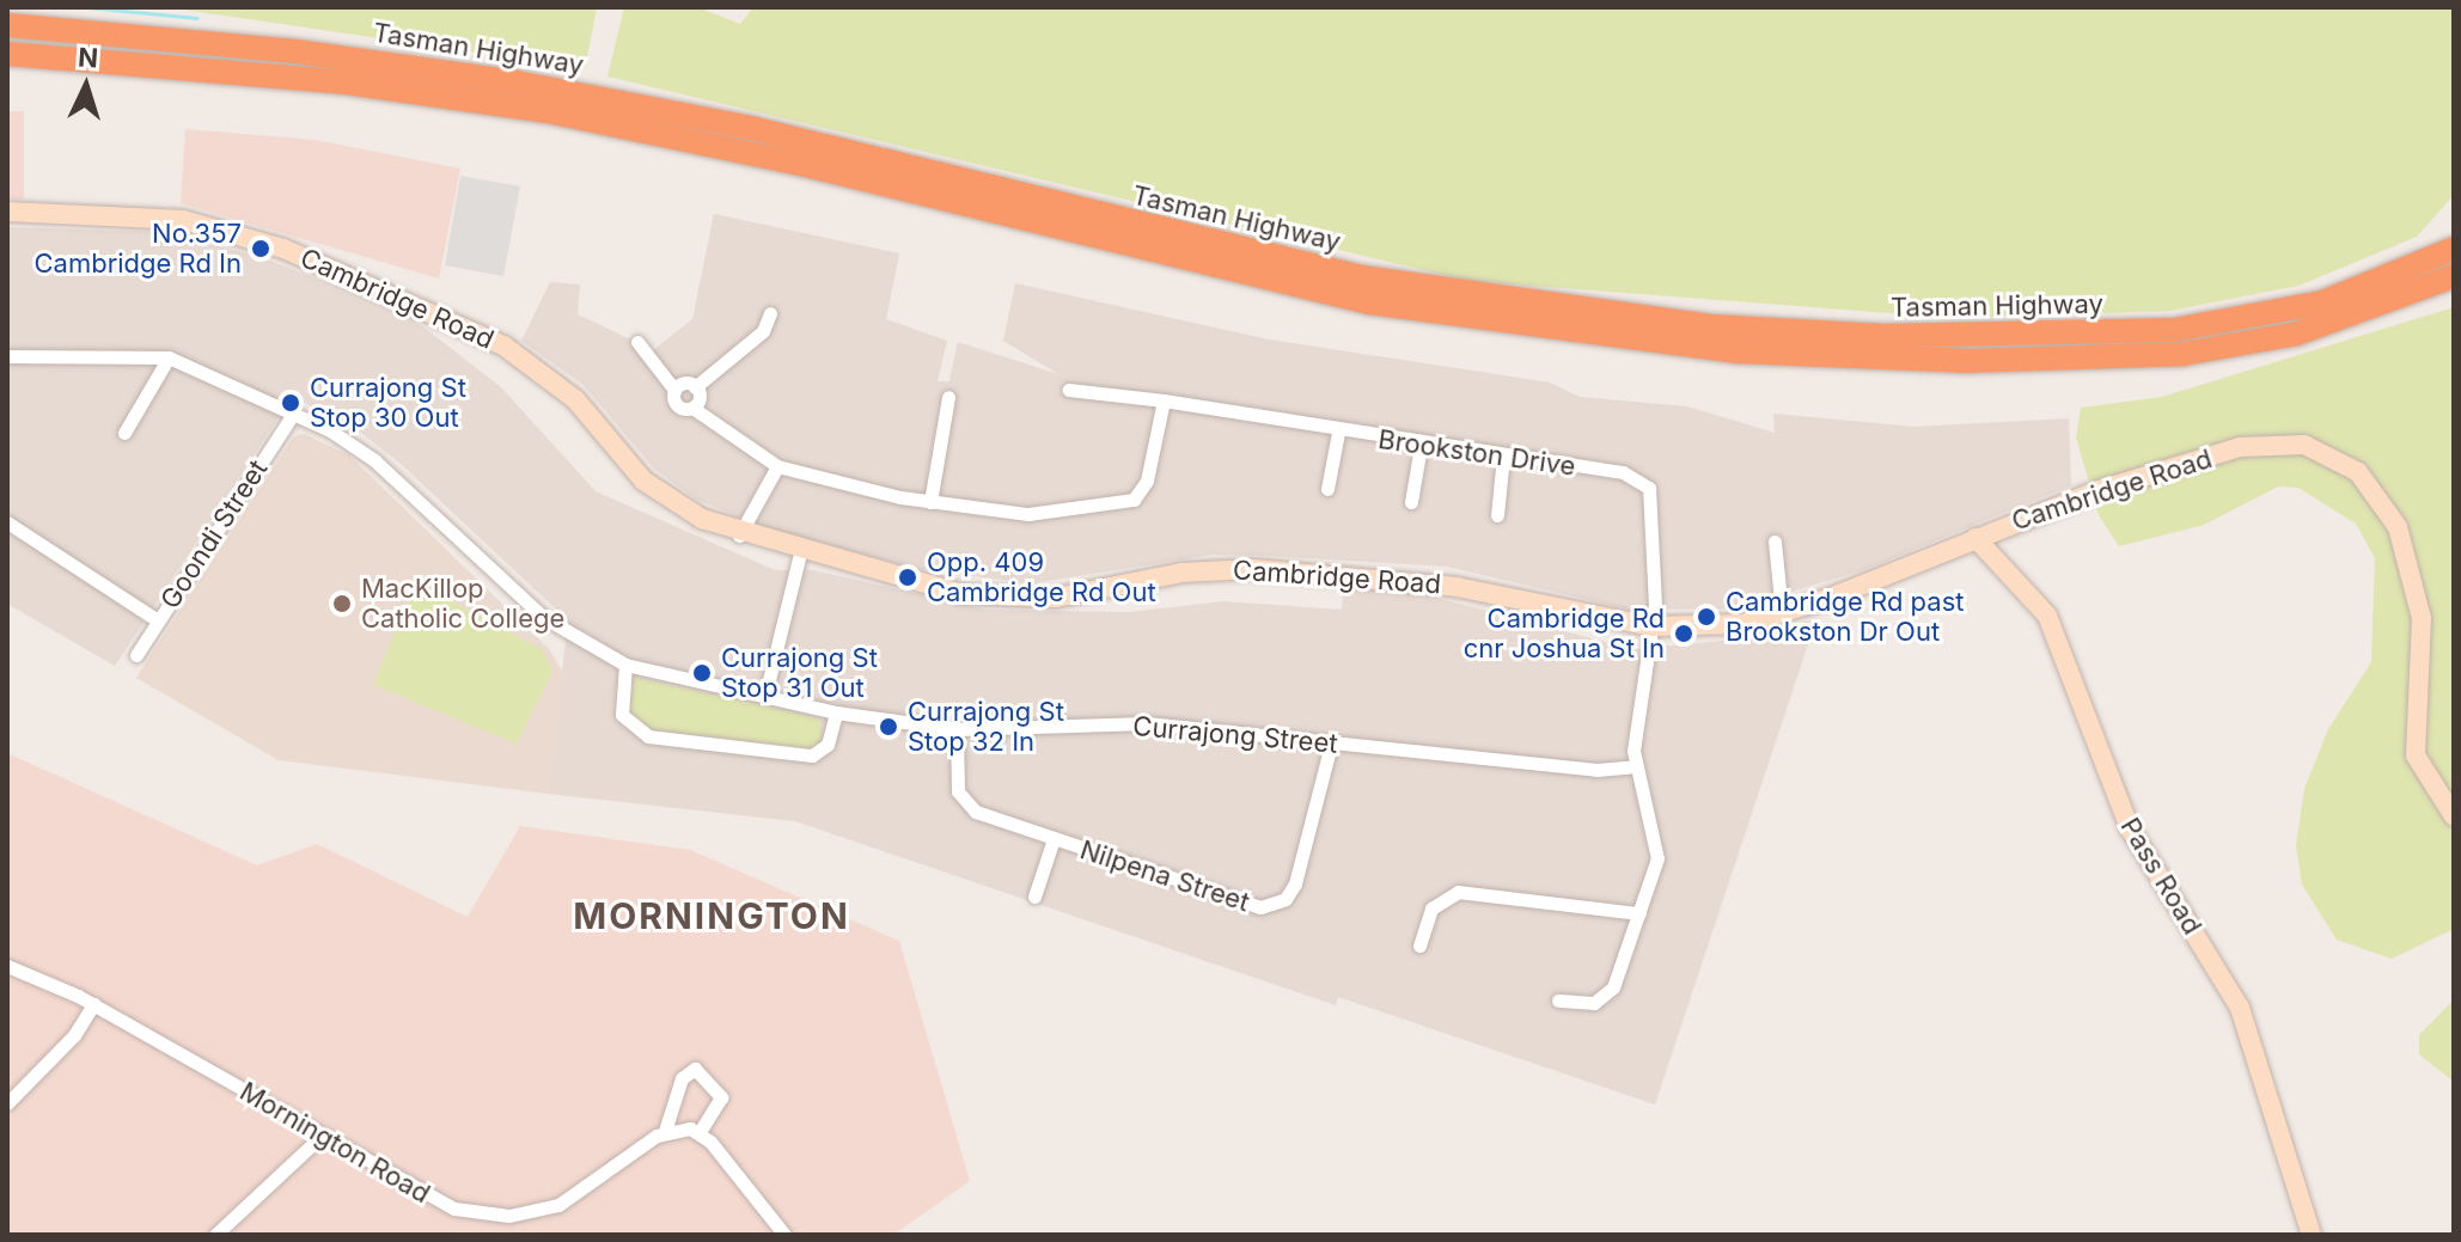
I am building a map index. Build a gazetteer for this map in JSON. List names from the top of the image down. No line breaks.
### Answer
{"streets":{"highway":["Tasman Highway"],"main road":["Cambridge Road","Pass Road"],"street":["Brookston Drive","Goondi Street","Currajong Street","Nilpena Street","Mornington Road"]},"crossings":[["Cambridge Road","Brookston Drive"],["Cambridge Road","Pass Road"],["Goondi Street","Currajong Street"],["Currajong Street","Nilpena Street"]],"districts":["MORNINGTON"],"places":["No.357 Cambridge Rd In","Currajong St Stop 30 Out","Opp. 409 Cambridge Rd Out","MacKillop Catholic College","Cambridge Rd past Brookston Dr Out","Cambridge Rd cnr Joshua St In","Currajong St Stop 31 Out","Currajong St Stop 32 In"],"north":"top"}
